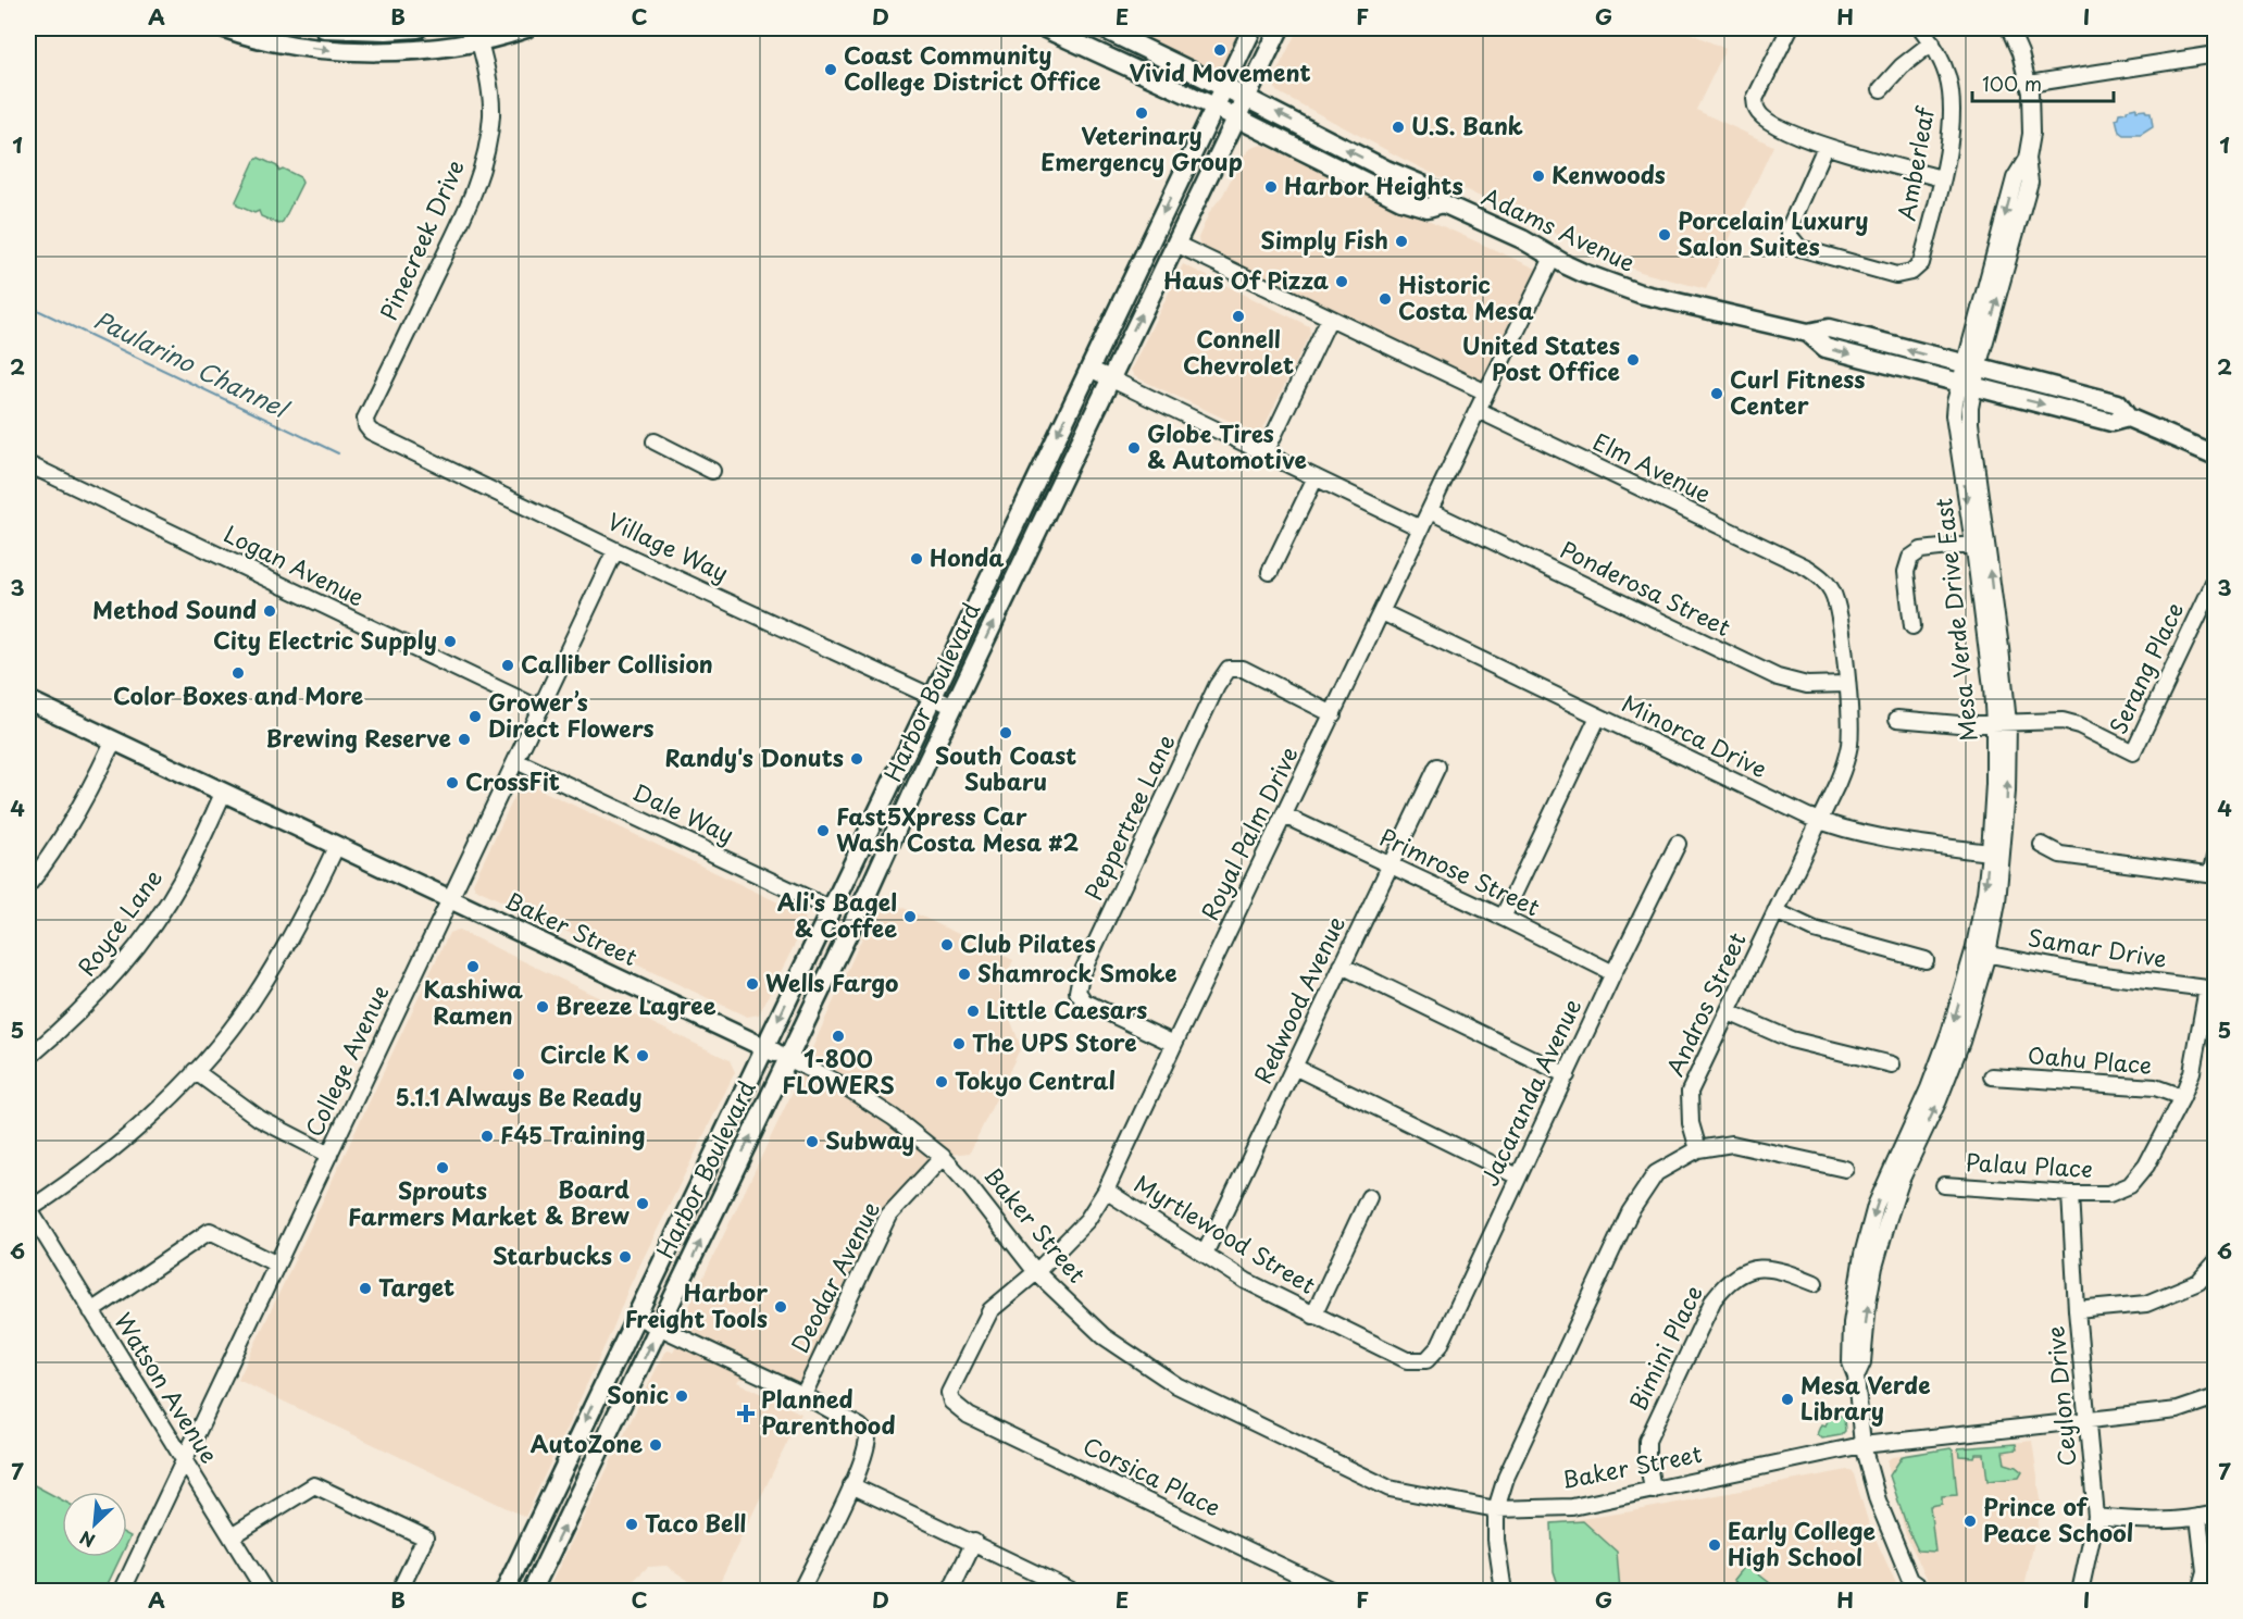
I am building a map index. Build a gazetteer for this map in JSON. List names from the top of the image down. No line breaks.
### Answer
{"streets":{"main road":["Adams Avenue","Harbor Boulevard","Baker Street"],"street":["Amberleaf","Pinecreek Drive","Elm Avenue","Village Way","Logan Avenue","Ponderosa Street","Mesa Verde Drive East","Serang Place","Minorca Drive","Dale Way","Peppertree Lane","Royal Palm Drive","Primrose Street","Royce Lane","Samar Drive","Redwood Avenue","Andros Street","College Avenue","Oahu Place","Jacaranda Avenue","Palau Place","Myrtlewood Street","Deodar Avenue","Bimini Place","Watson Avenue","Ceylon Drive","Corsica Place"]},"crossings":[["Adams Avenue","Mesa Verde Drive East"],["Adams Avenue","Harbor Boulevard"],["Adams Avenue","Royal Palm Drive"],["Pinecreek Drive","Village Way"],["Elm Avenue","Royal Palm Drive"],["Elm Avenue","Andros Street"],["Village Way","Harbor Boulevard"],["Village Way","College Avenue"],["Logan Avenue","College Avenue"],["Ponderosa Street","Royal Palm Drive"],["Ponderosa Street","Andros Street"],["Mesa Verde Drive East","Serang Place"],["Mesa Verde Drive East","Minorca Drive"],["Mesa Verde Drive East","Baker Street"],["Mesa Verde Drive East","Samar Drive"],["Harbor Boulevard","Dale Way"],["Harbor Boulevard","Baker Street"],["Minorca Drive","Royal Palm Drive"],["Minorca Drive","Andros Street"],["Dale Way","College Avenue"],["Peppertree Lane","Royal Palm Drive"],["Royal Palm Drive","Primrose Street"],["Royal Palm Drive","Baker Street"],["Royal Palm Drive","Myrtlewood Street"],["Royal Palm Drive","Corsica Place"],["Primrose Street","Redwood Avenue"],["Primrose Street","Jacaranda Avenue"],["Royce Lane","Baker Street"],["Baker Street","College Avenue"],["Baker Street","Deodar Avenue"],["Baker Street","Bimini Place"],["Baker Street","Ceylon Drive"],["Samar Drive","Palau Place"],["Redwood Avenue","Myrtlewood Street"],["College Avenue","Watson Avenue"],["Oahu Place","Palau Place"],["Jacaranda Avenue","Myrtlewood Street"],["Palau Place","Ceylon Drive"]],"water":["Paularino Channel"],"places":{"other":["Vivid Movement","Coast Community College District Office","Veterinary Emergency Group","U.S. Bank","Kenwoods","Harbor Heights","Porcelain Luxury Salon Suites","Simply Fish","Haus Of Pizza","Historic Costa Mesa","Connell Chevrolet","United States Post Office","Curl Fitness Center","Globe Tires & Automotive","Honda","Method Sound","City Electric Supply","Calliber Collision","Color Boxes and More","Grower’s Direct Flowers","South Coast Subaru","Brewing Reserve","Randy's Donuts","CrossFit","Fast5Xpress Car Wash Costa Mesa #2","Ali's Bagel & Coffee","Club Pilates","Kashiwa Ramen","Shamrock Smoke","Wells Fargo","Breeze Lagree","Little Caesars","1-800 FLOWERS","The UPS Store","Circle K","5.1.1 Always Be Ready","Tokyo Central","F45 Training","Subway","Sprouts Farmers Market","Board & Brew","Starbucks","Target","Harbor Freight Tools","Sonic","Mesa Verde Library","AutoZone","Prince of Peace School","Taco Bell","Early College High School"],"health":["Planned Parenthood"]},"scale_bar":"100 m","north":"bottom left","grid":{"columns":["A","B","C","D","E","F","G","H","I"],"rows":["1","2","3","4","5","6","7"]}}
